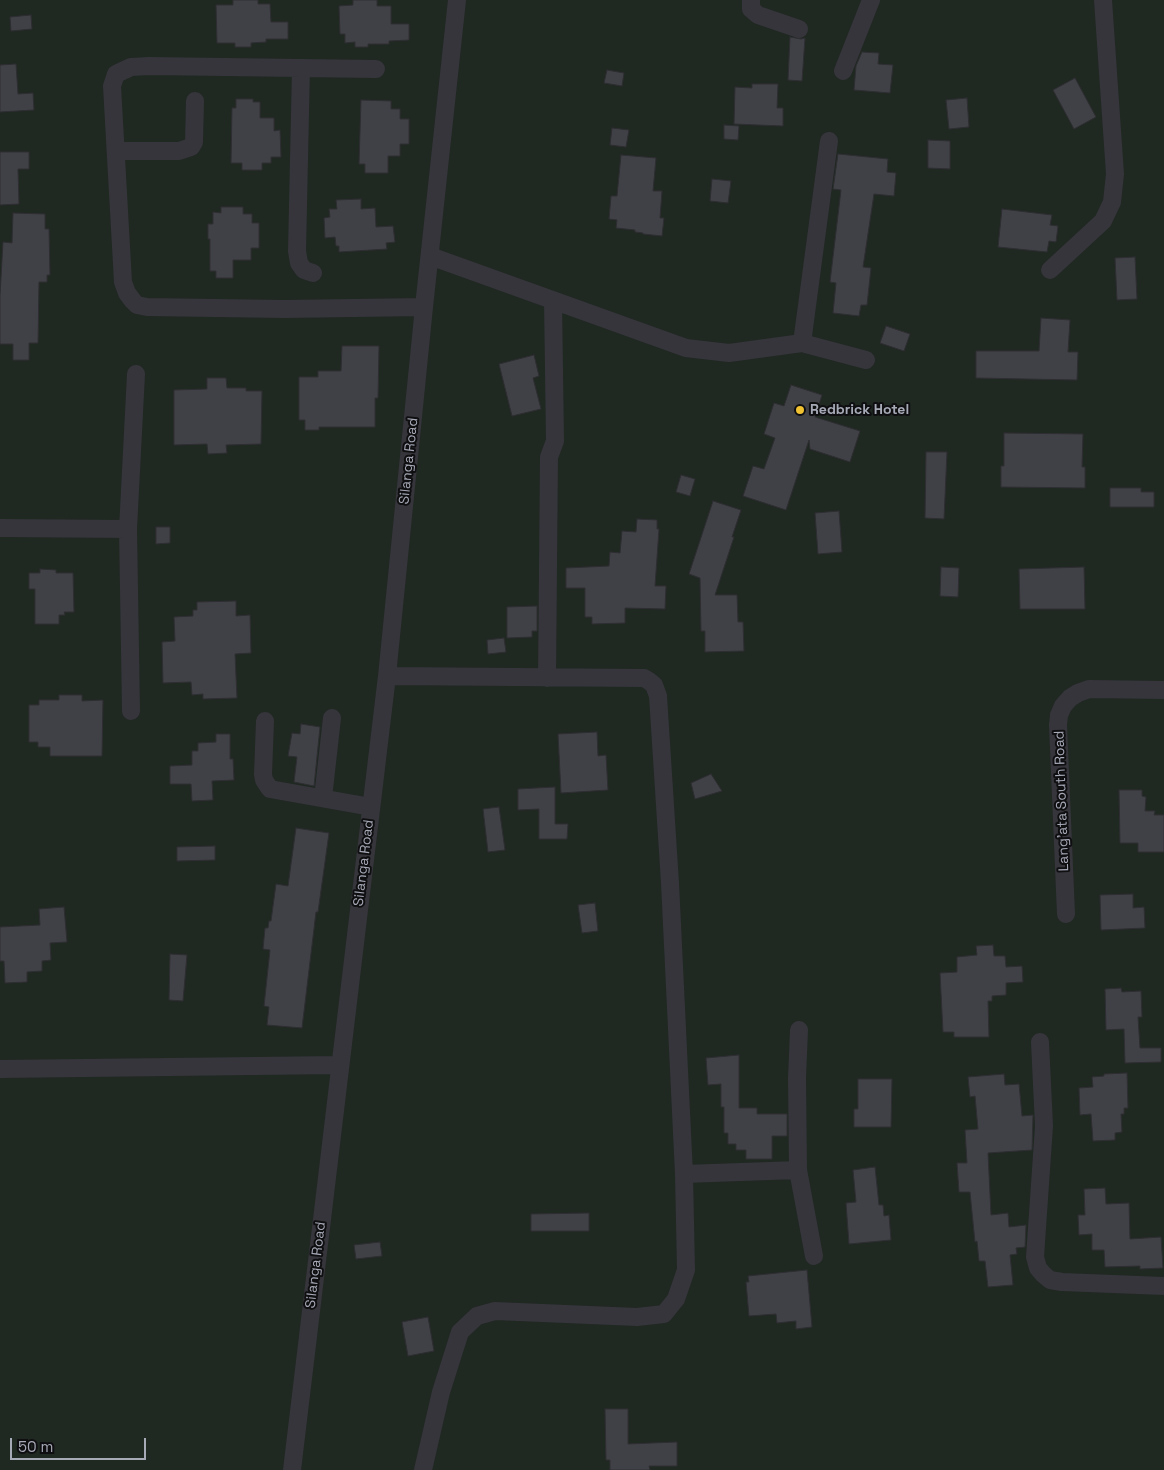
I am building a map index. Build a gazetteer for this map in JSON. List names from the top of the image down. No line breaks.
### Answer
{"streets":{"street":["Silanga Road","Lang'ata South Road"]},"places":["Redbrick Hotel"],"scale_bar":"50 m"}
